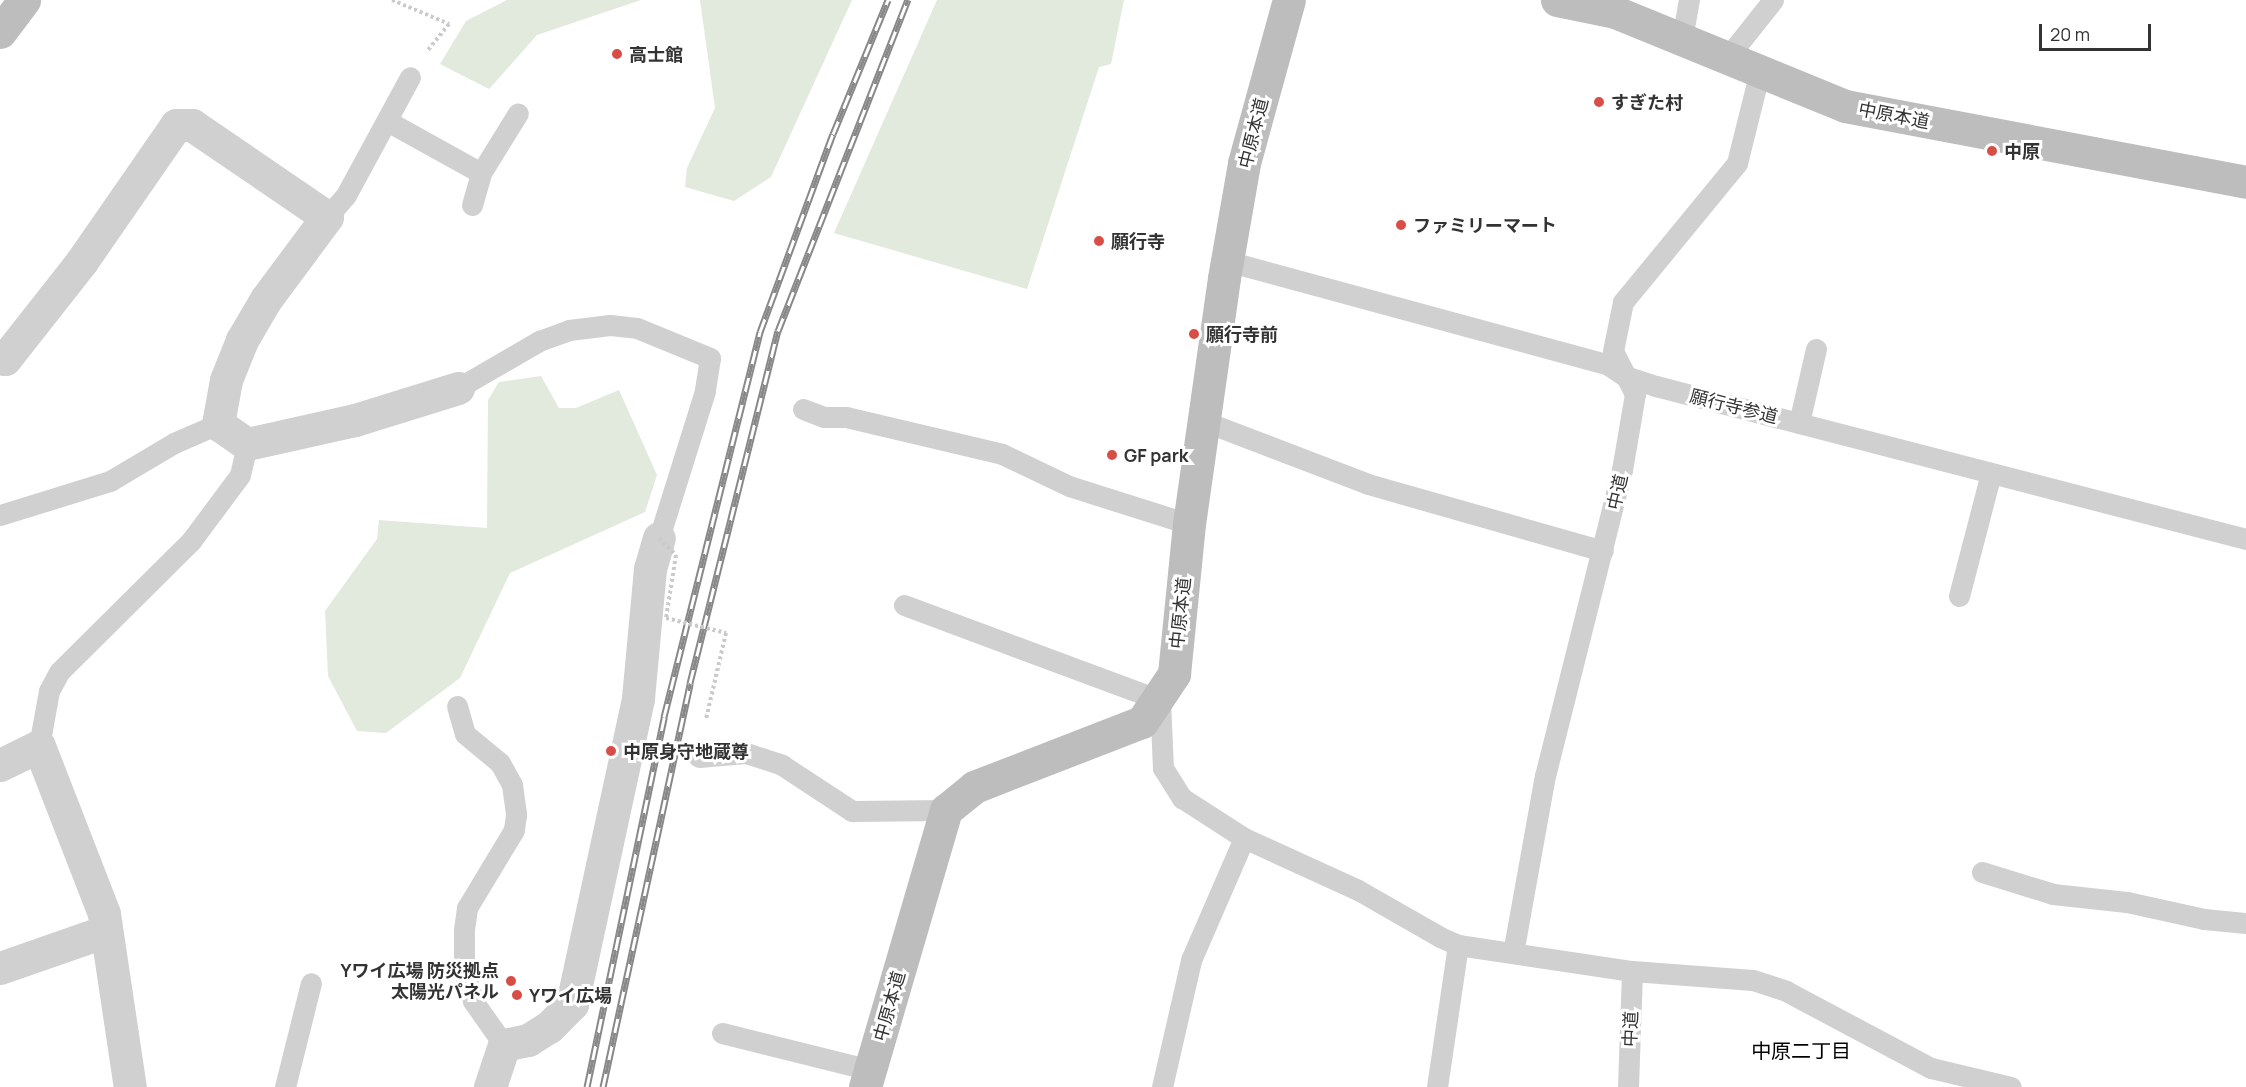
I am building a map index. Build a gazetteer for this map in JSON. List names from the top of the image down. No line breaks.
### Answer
{"streets":{"street":["中原本道"],"lane":["願行寺参道","中道"]},"crossings":[["中原本道","願行寺参道"],["中原本道","中道"],["願行寺参道","中道"]],"districts":["中原二丁目"],"places":["高士館","すぎた村","中原","ファミリーマート","願行寺","願行寺前","GF park","中原身守地蔵尊","Yワイ広場 防災拠点 太陽光パネル","Yワイ広場"],"scale_bar":"20 m"}
